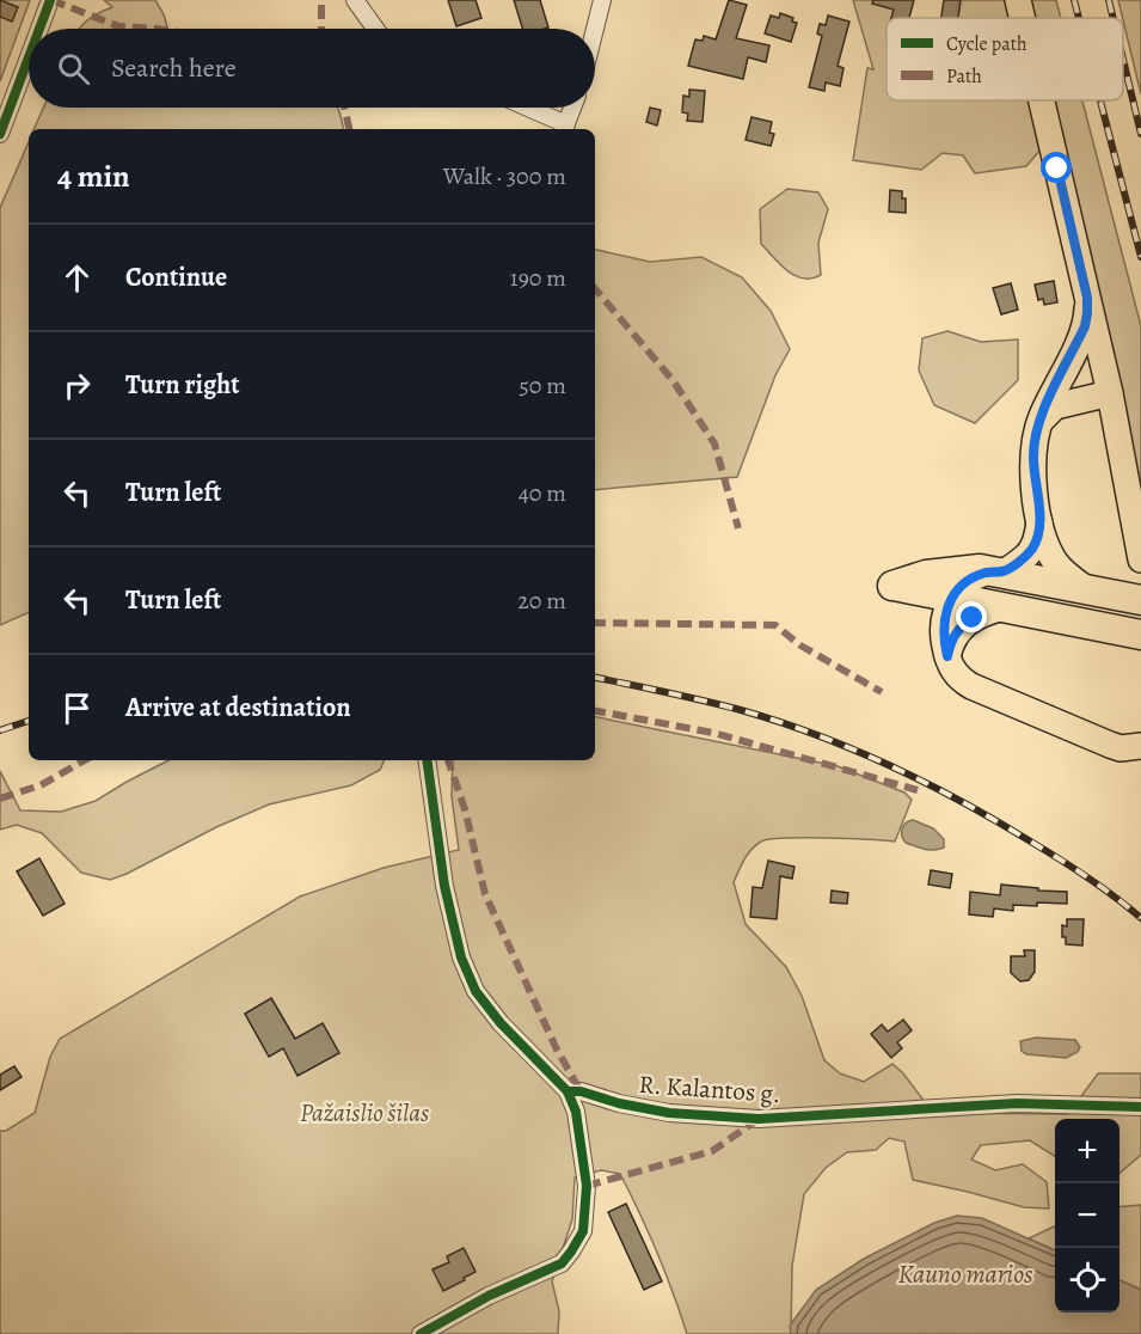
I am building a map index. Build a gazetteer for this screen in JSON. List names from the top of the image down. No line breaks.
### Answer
{"streets":{"street":["R. Kalantos g."]},"water":["Kauno marios"],"parks":["Pažaislio šilas"],"legend":["Cycle path","Path"],"page":{"search":"Search here","heading":["4 min","Walk · 300 m"],"list":[["Continue","190 m"],["Turn right","50 m"],["Turn left","40 m"],["Turn left","20 m"],"Arrive at destination"],"map_buttons":["+","−"]}}
